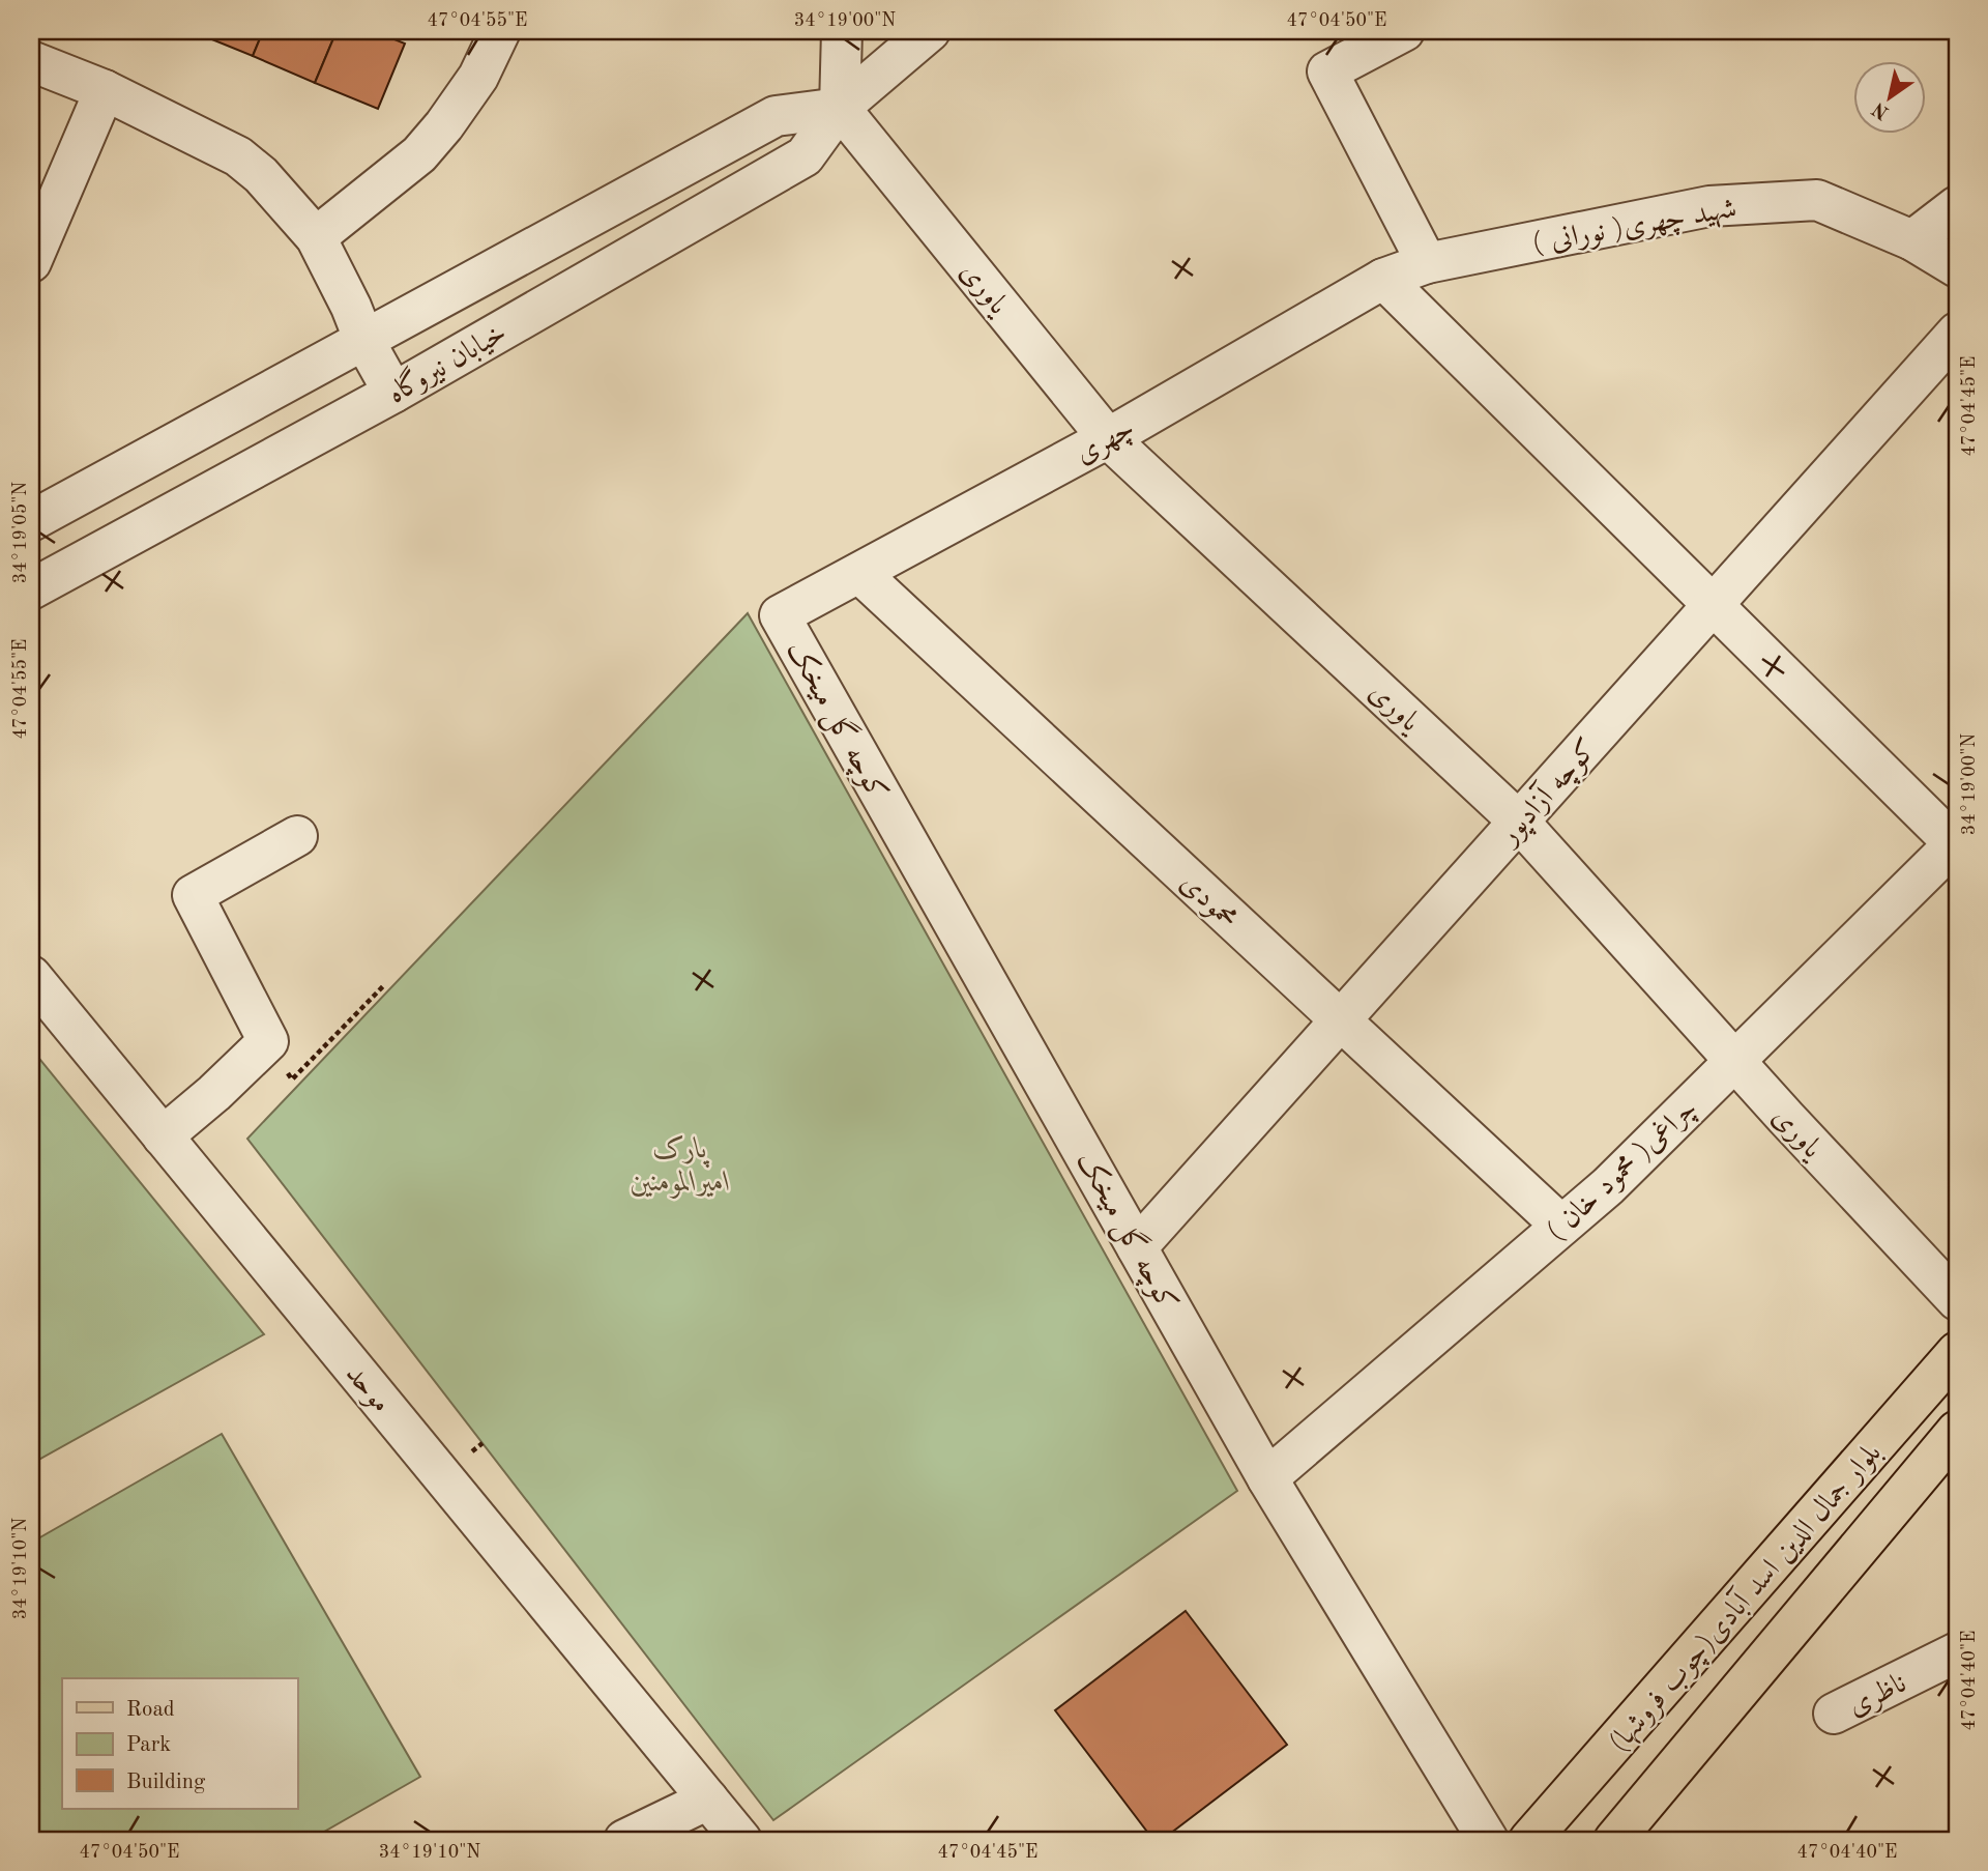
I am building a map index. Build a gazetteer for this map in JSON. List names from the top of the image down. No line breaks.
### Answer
{"streets":{"main road":["بلوار جمال الدین اسد آبادی(چوب فروشها)"],"street":["شهید چهری( نورانی )","یاوری","خیابان نیروگاه","چهری","کوچه گل میخک","کوچه آزادپور","محمودی","چراغی( محمود خان )","موحد","ناظری"]},"crossings":[["شهید چهری( نورانی )","چهری"],["یاوری","خیابان نیروگاه"],["یاوری","چهری"],["یاوری","کوچه آزادپور"],["یاوری","چراغی( محمود خان )"],["چهری","کوچه گل میخک"],["چهری","محمودی"],["کوچه گل میخک","کوچه آزادپور"],["کوچه گل میخک","چراغی( محمود خان )"],["کوچه آزادپور","محمودی"],["محمودی","چراغی( محمود خان )"]],"parks":["پارک امیرالمومنین"],"legend":["Road","Park","Building"],"north":"bottom left","coordinates":["47°04'55\"E","34°19'00\"N","47°04'50\"E","47°04'45\"E","34°19'05\"N","34°19'10\"N","47°04'40\"E"]}
